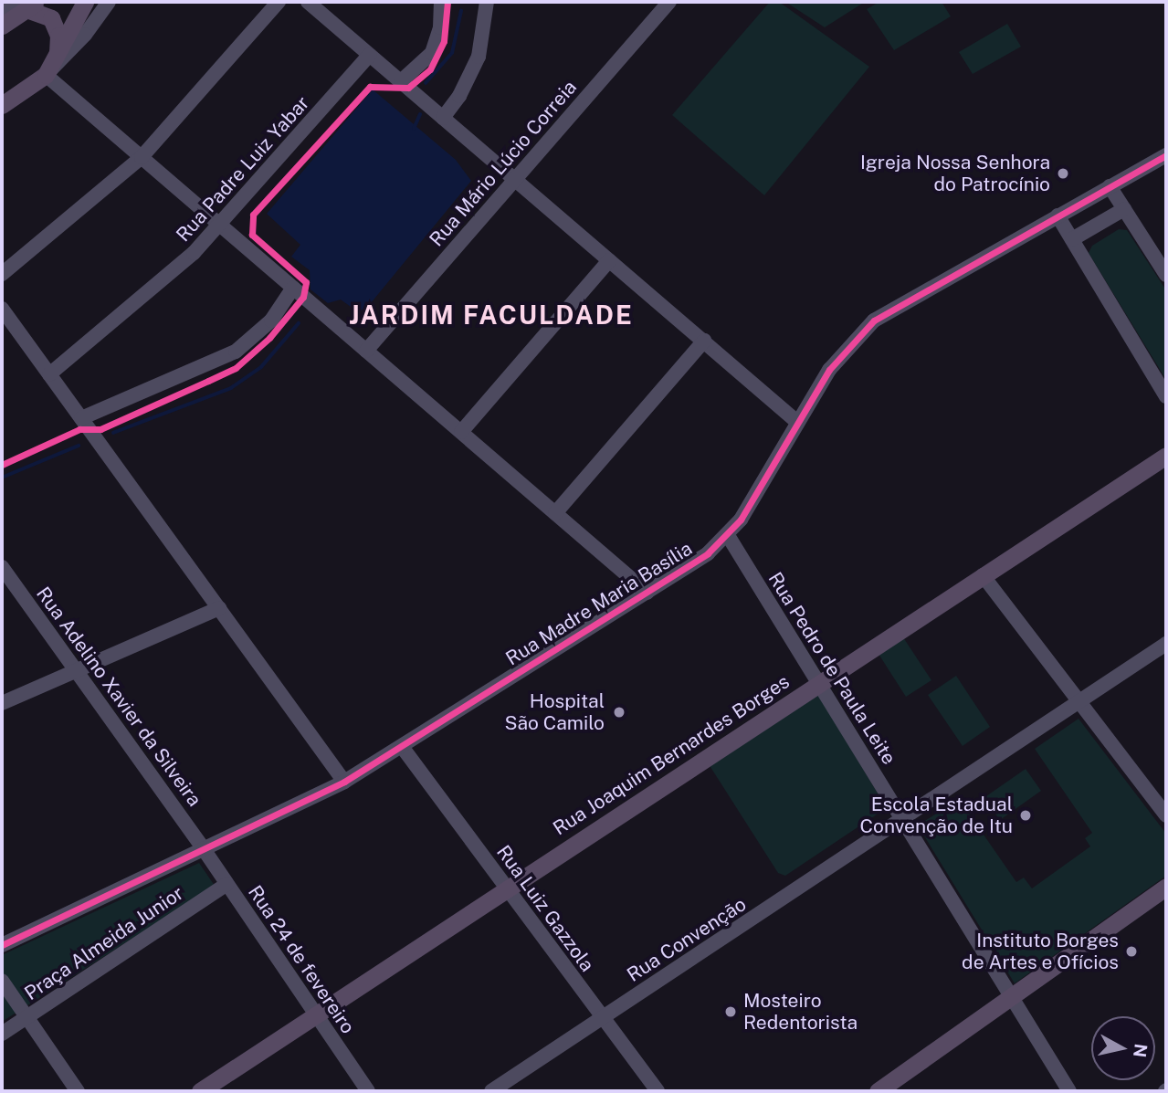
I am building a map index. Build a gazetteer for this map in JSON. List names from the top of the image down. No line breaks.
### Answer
{"streets":{"main road":["Rua Joaquim Bernardes Borges"],"street":["Rua Mário Lúcio Correia","Rua Padre Luiz Yabar","Rua Madre Maria Basília","Rua Pedro de Paula Leite","Rua Adelino Xavier da Silveira","Rua Luiz Gazzola","Rua Convenção","Praça Almeida Junior","Rua 24 de fevereiro"]},"crossings":[["Rua Madre Maria Basília","Rua Pedro de Paula Leite"],["Rua Madre Maria Basília","Rua Adelino Xavier da Silveira"],["Rua Madre Maria Basília","Rua Luiz Gazzola"],["Rua Madre Maria Basília","Rua 24 de fevereiro"],["Rua Pedro de Paula Leite","Rua Joaquim Bernardes Borges"],["Rua Pedro de Paula Leite","Rua Convenção"],["Rua Adelino Xavier da Silveira","Rua 24 de fevereiro"],["Rua Joaquim Bernardes Borges","Rua Luiz Gazzola"],["Rua Joaquim Bernardes Borges","Rua 24 de fevereiro"],["Rua Luiz Gazzola","Rua Convenção"],["Praça Almeida Junior","Rua 24 de fevereiro"]],"districts":["JARDIM FACULDADE"],"places":["Igreja Nossa Senhora do Patrocínio","Hospital São Camilo","Escola Estadual Convenção de Itu","Instituto Borges de Artes e Ofícios","Mosteiro Redentorista"],"north":"right"}
